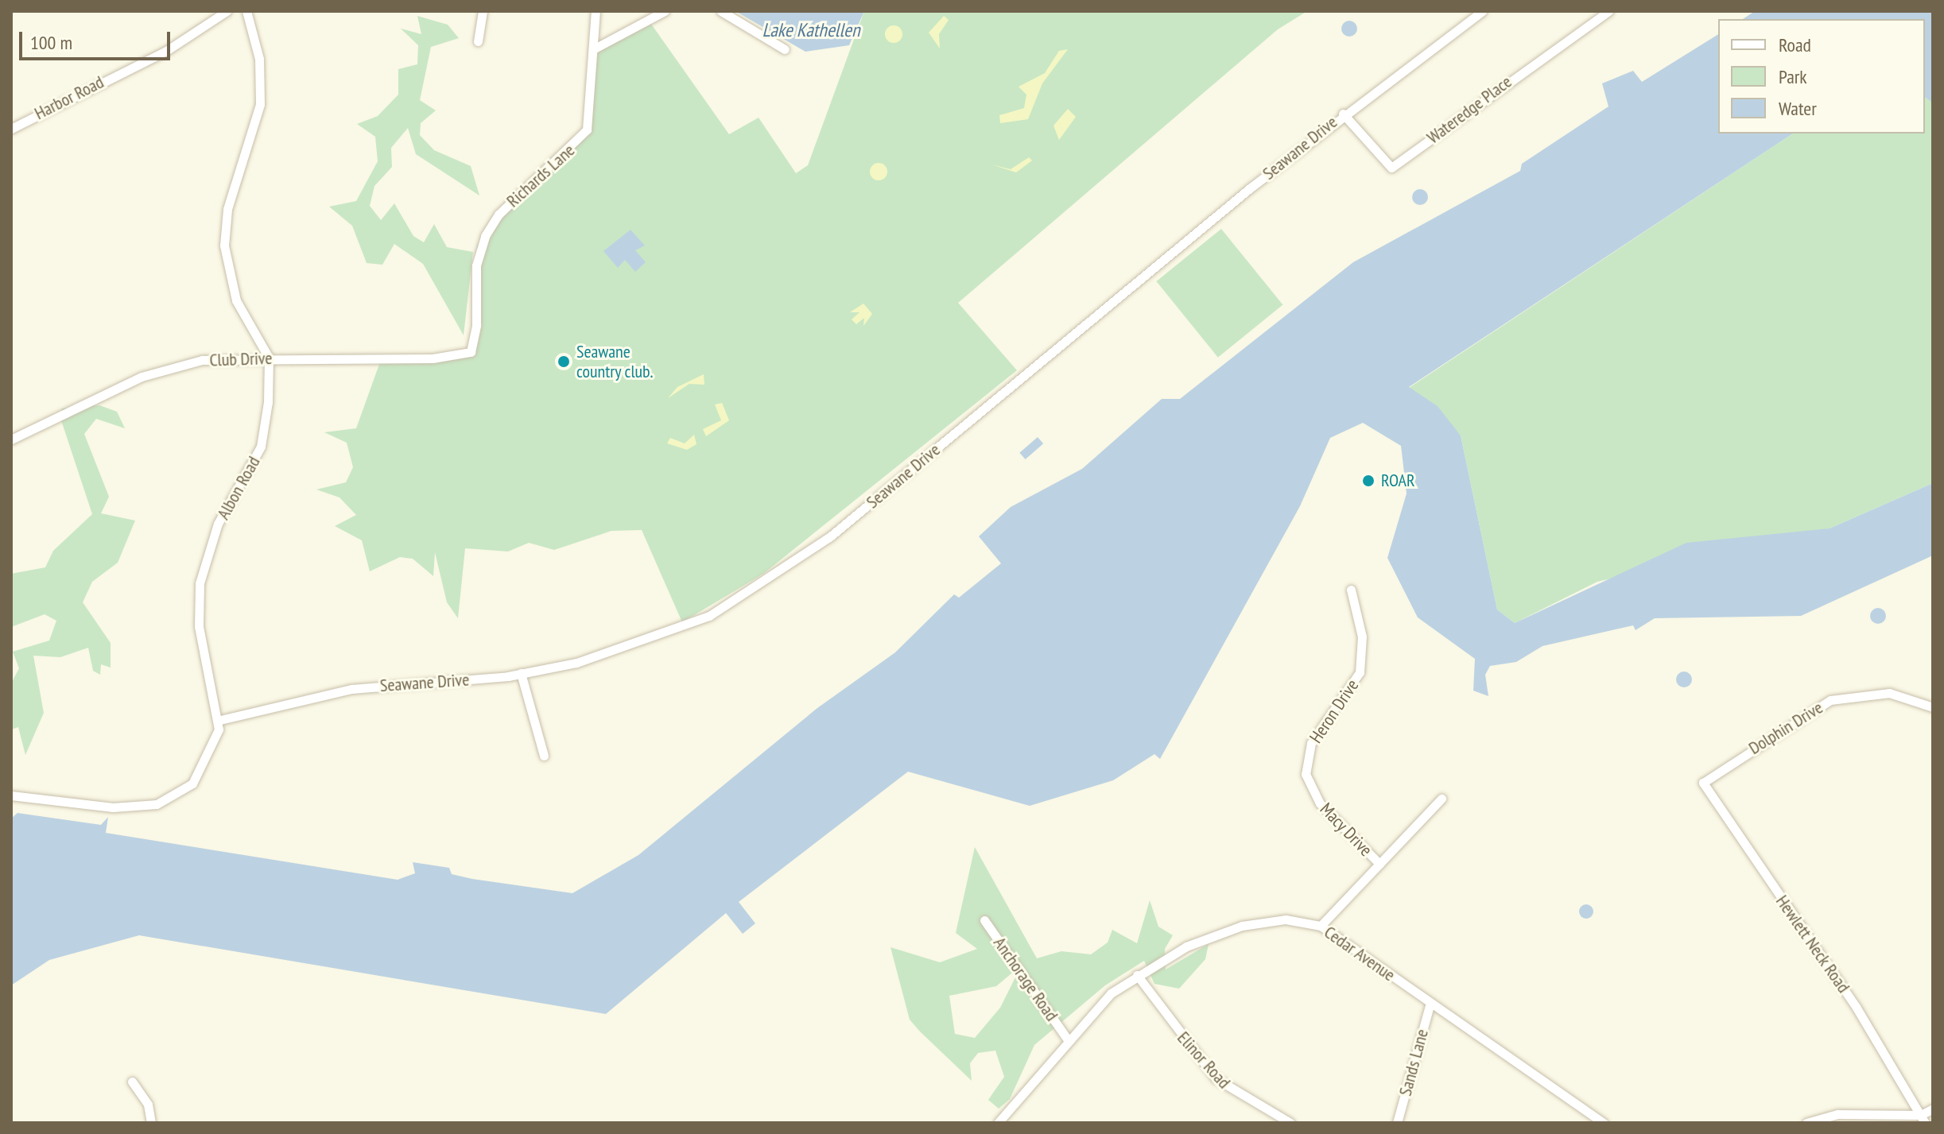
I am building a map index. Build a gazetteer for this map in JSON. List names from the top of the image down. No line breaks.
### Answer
{"streets":{"street":["Harbor Road","Wateredge Place","Seawane Drive","Richards Lane","Club Drive","Albon Road","Heron Drive","Dolphin Drive","Macy Drive","Hewlett Neck Road","Cedar Avenue","Anchorage Road","Elinor Road","Sands Lane"]},"crossings":[["Wateredge Place","Seawane Drive"],["Seawane Drive","Albon Road"],["Richards Lane","Club Drive"],["Club Drive","Albon Road"],["Heron Drive","Macy Drive"],["Dolphin Drive","Hewlett Neck Road"],["Macy Drive","Cedar Avenue"],["Cedar Avenue","Anchorage Road"],["Cedar Avenue","Elinor Road"],["Cedar Avenue","Sands Lane"]],"water":["Lake Kathellen"],"places":["Seawane country club.","ROAR"],"legend":["Road","Park","Water"],"scale_bar":"100 m"}
